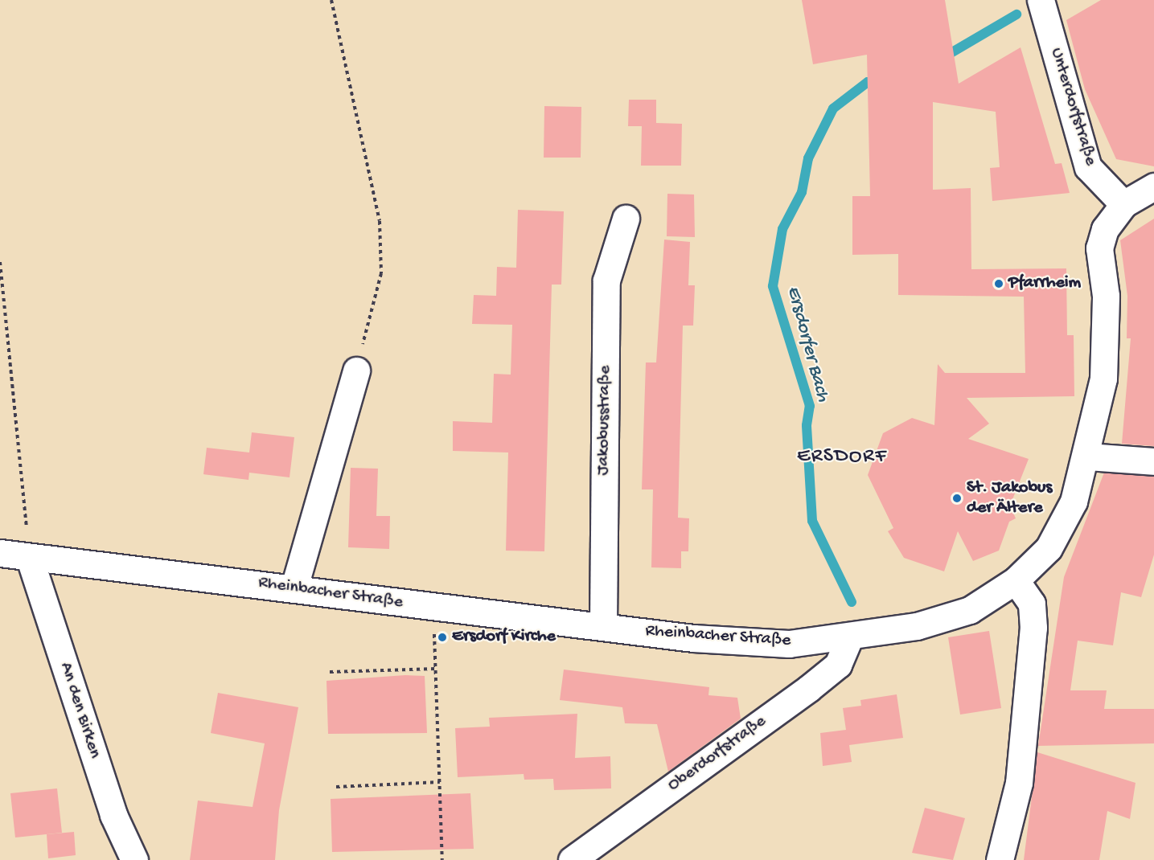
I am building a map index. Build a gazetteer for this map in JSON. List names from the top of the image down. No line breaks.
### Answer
{"streets":{"street":["Unterdorfstraße","Jakobusstraße","Rheinbacher Straße","An den Birken","Oberdorfstraße"]},"crossings":[["Unterdorfstraße","Rheinbacher Straße"],["Jakobusstraße","Rheinbacher Straße"],["Rheinbacher Straße","An den Birken"],["Rheinbacher Straße","Oberdorfstraße"]],"districts":["ERSDORF"],"water":["Ersdorfer Bach"],"places":["Pfarrheim","St. Jakobus der Ältere","Ersdorf Kirche"]}
